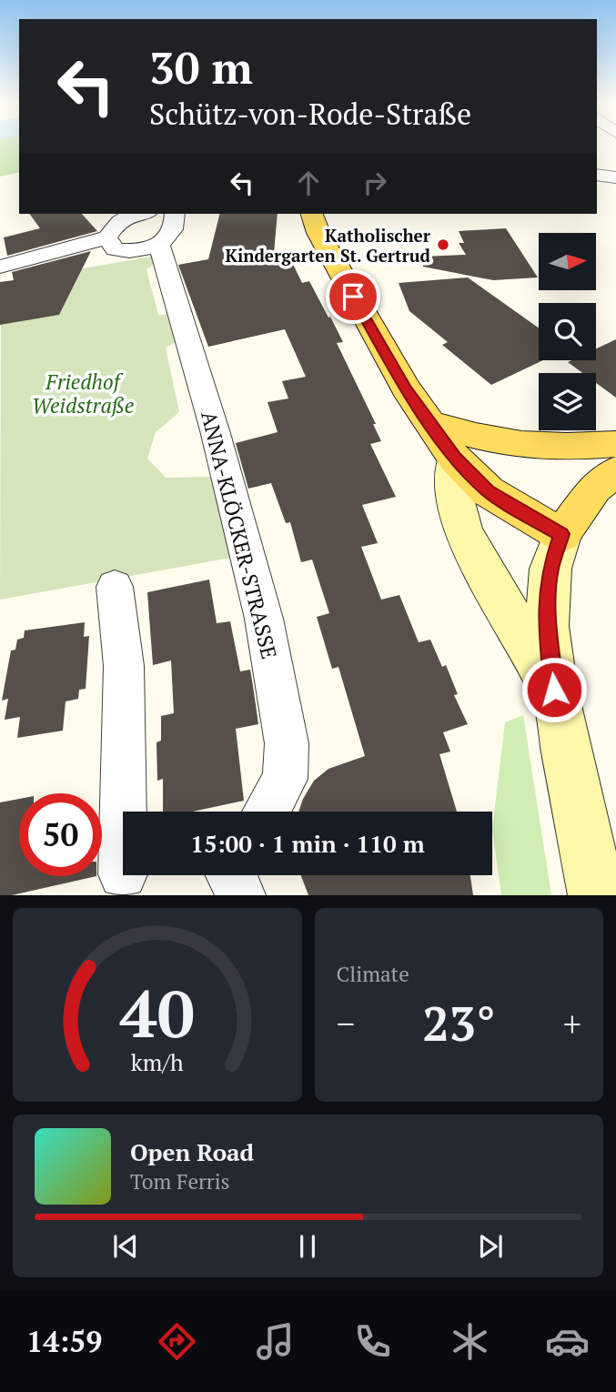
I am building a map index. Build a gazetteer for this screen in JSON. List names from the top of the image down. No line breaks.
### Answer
{"streets":{"street":["ANNA-KLÖCKER-STRASSE"]},"parks":["Friedhof Weidstraße"],"places":["Katholischer Kindergarten St. Gertrud"],"north":"right","page":{"turn":["30 m","Schütz-von-Rode-Straße"],"limit":"50","trip":"15:00 · 1 min · 110 m","tile":"Climate","heat":["−","23°","+"],"song":["Open Road","Tom Ferris"],"tabs":"14:59","gauge":["40","km/h"]}}
